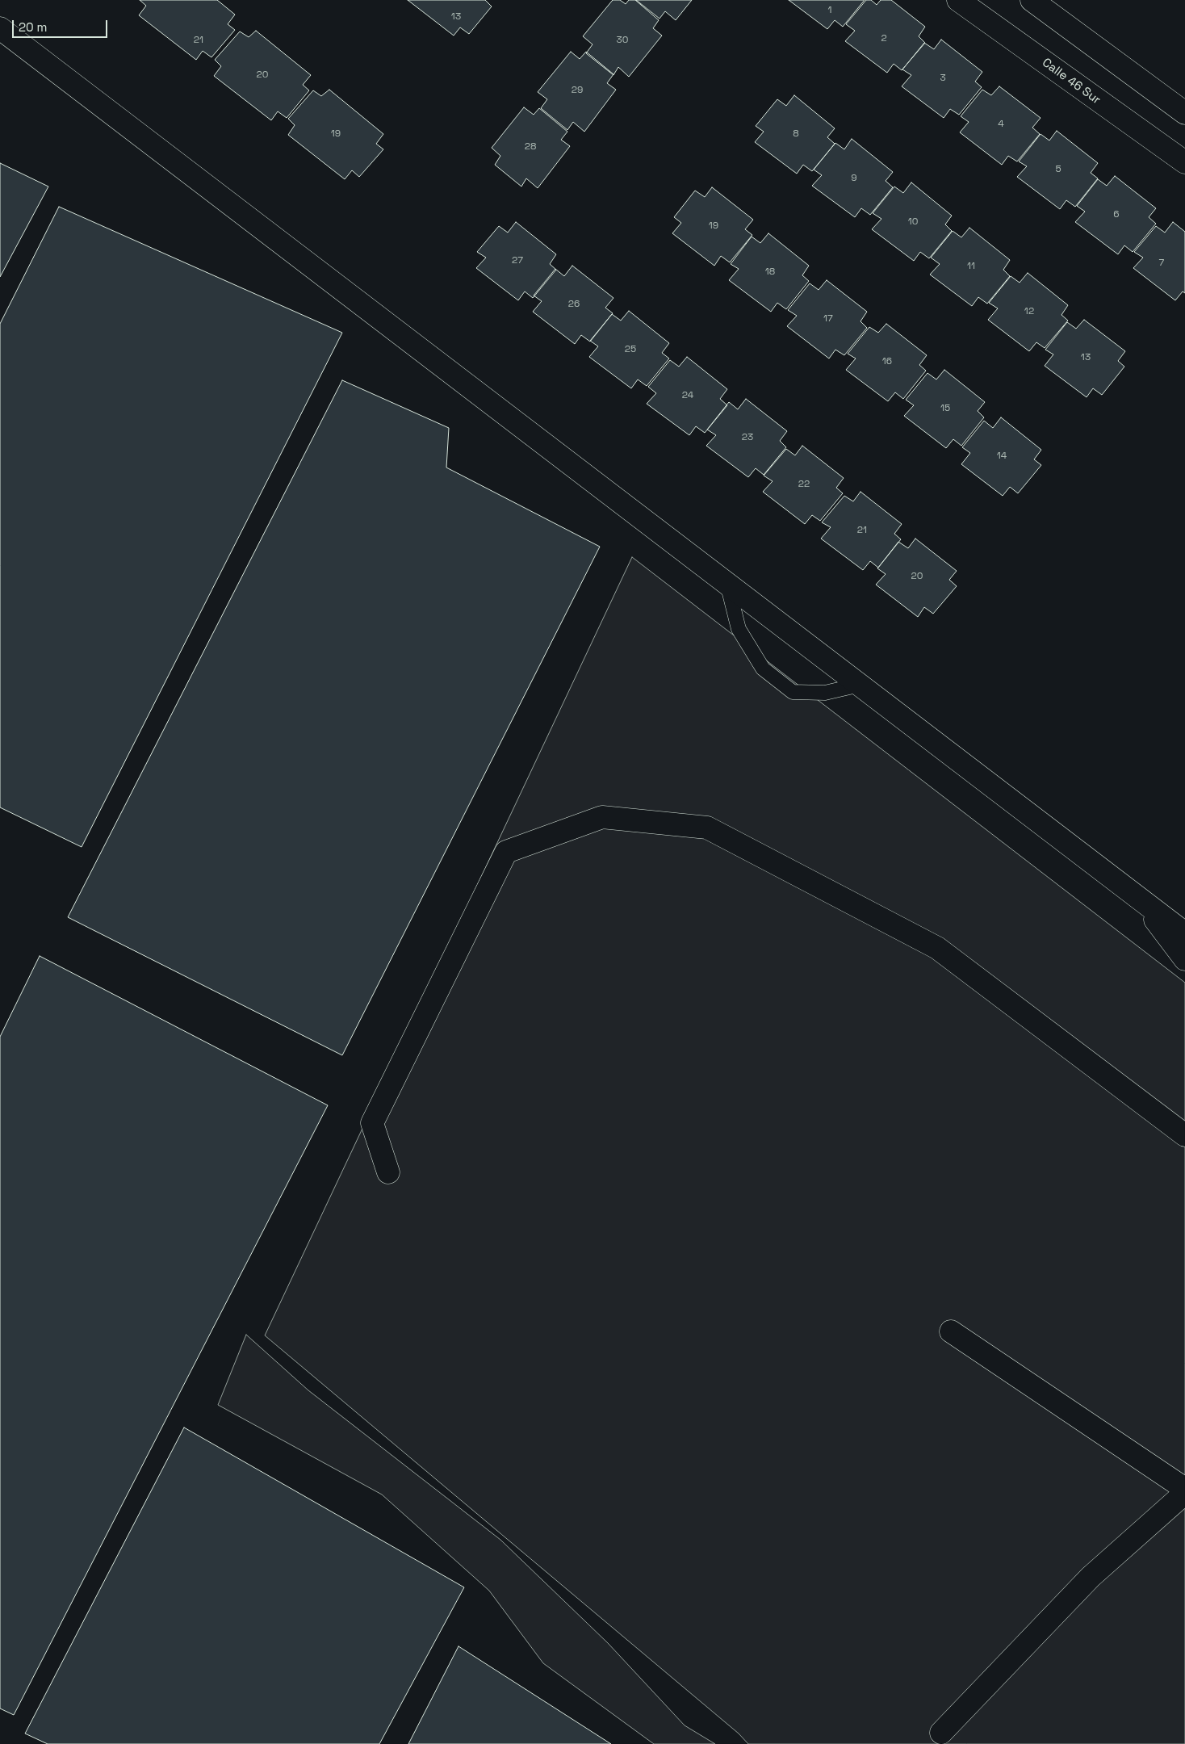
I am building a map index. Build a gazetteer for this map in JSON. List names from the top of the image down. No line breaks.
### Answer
{"streets":{"street":["Calle 46 Sur"]},"house_numbers":["1","13","2","21","30","20","3","29","4","19","8","28","5","9","6","10","19","27","7","11","18","26","12","17","25","13","16","24","15","23","14","22","21","20"],"scale_bar":"20 m"}
